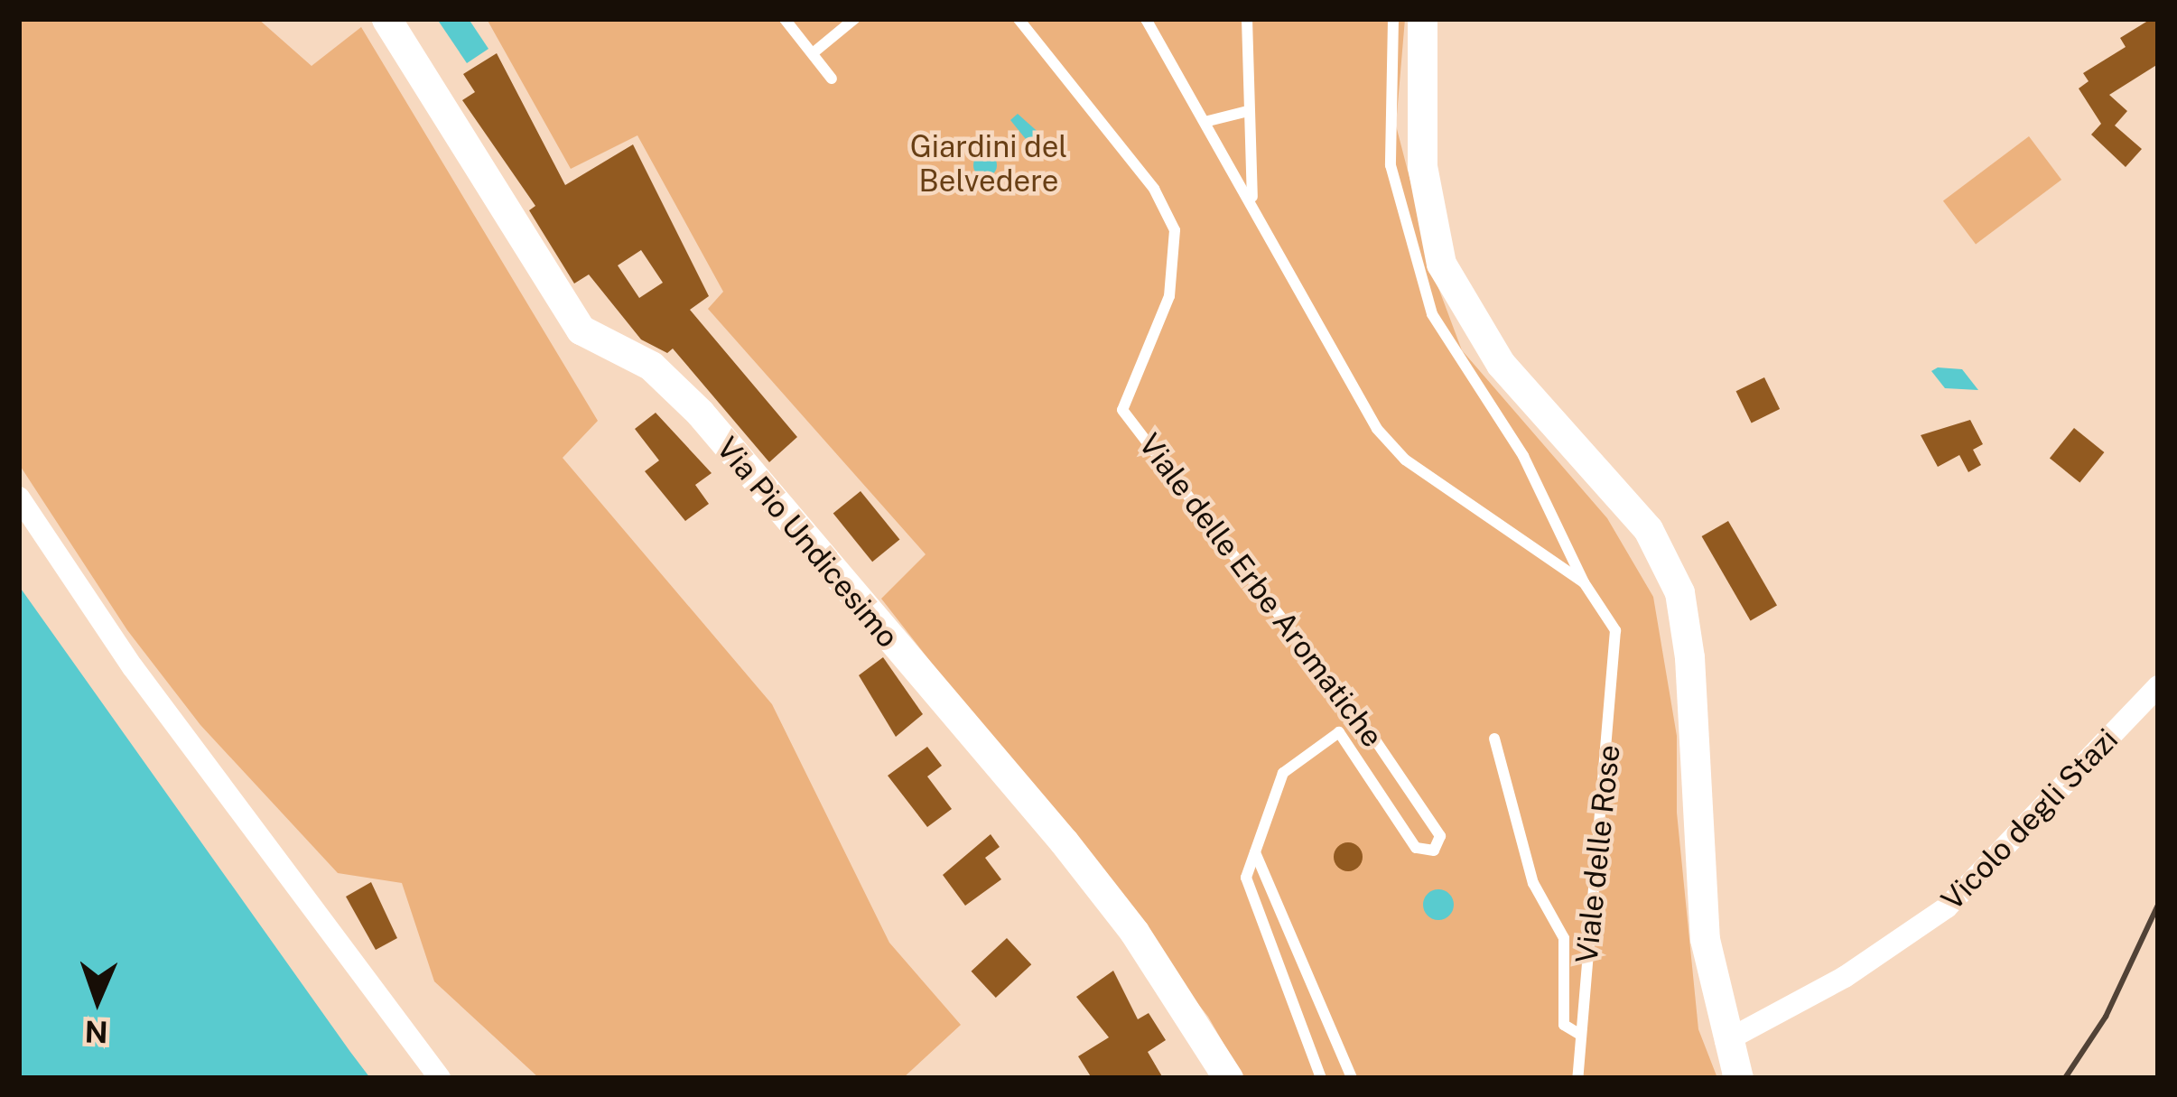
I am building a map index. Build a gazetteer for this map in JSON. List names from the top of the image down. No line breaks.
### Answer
{"streets":{"street":["Via Pio Undicesimo","Vicolo degli Stazi"],"lane":["Viale delle Erbe Aromatiche","Viale delle Rose"]},"parks":["Giardini del Belvedere"],"north":"bottom"}
